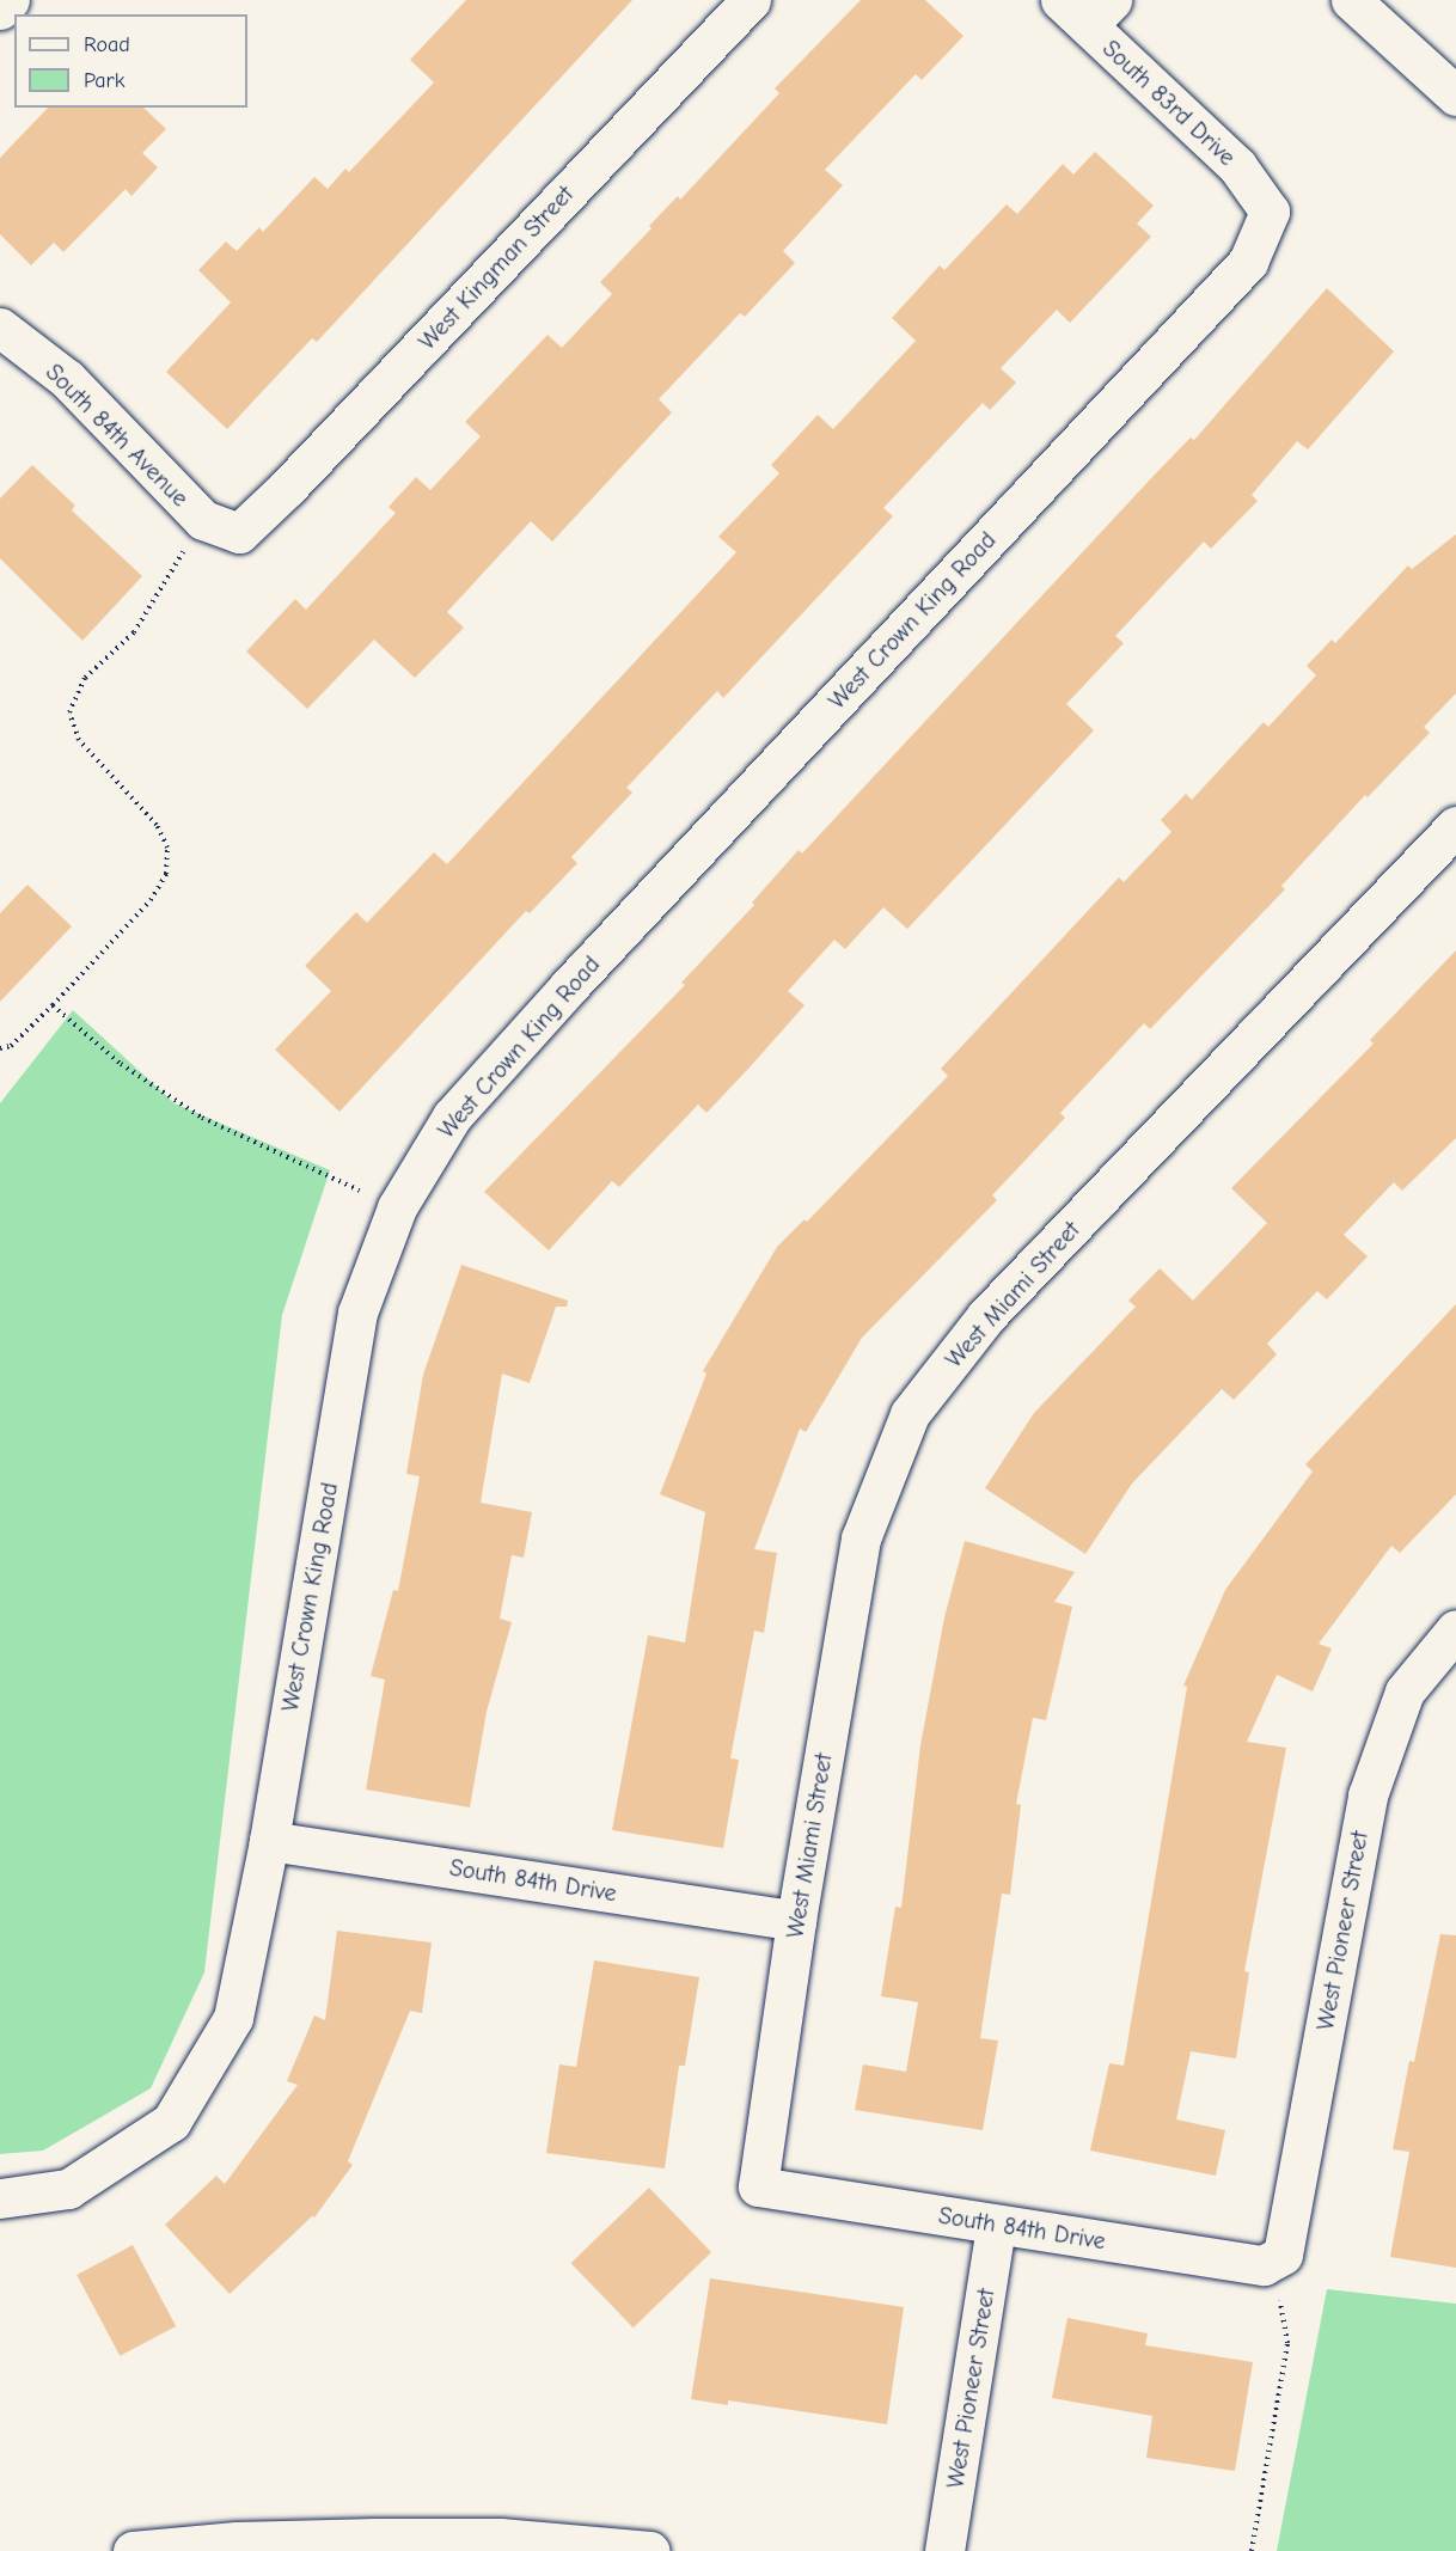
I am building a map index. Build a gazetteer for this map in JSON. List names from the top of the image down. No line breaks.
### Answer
{"streets":{"street":["South 83rd Drive","West Kingman Street","South 84th Avenue","West Crown King Road","West Miami Street","South 84th Drive","West Pioneer Street"]},"crossings":[["South 83rd Drive","West Crown King Road"],["West Kingman Street","South 84th Avenue"],["West Crown King Road","South 84th Drive"],["West Miami Street","South 84th Drive"],["South 84th Drive","West Pioneer Street"]],"legend":["Road","Park"]}
